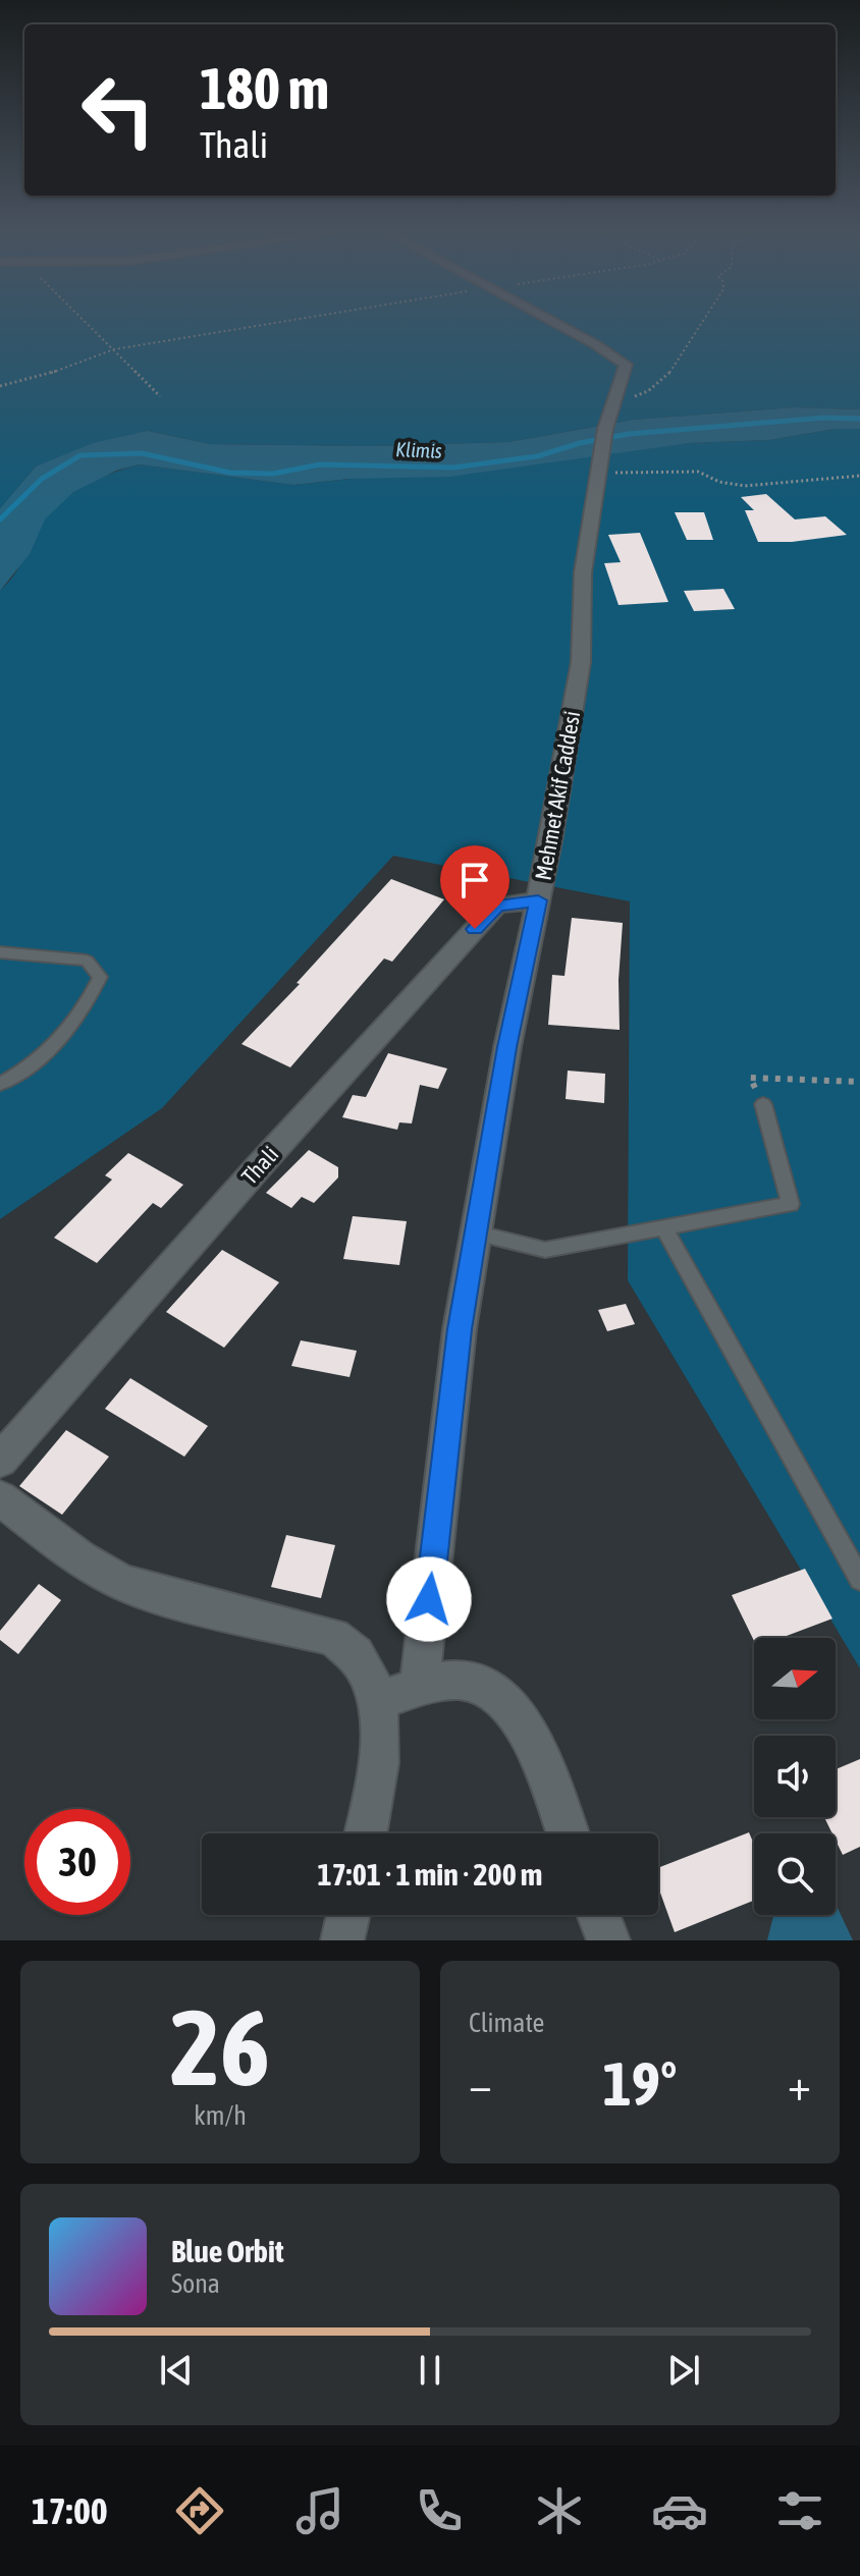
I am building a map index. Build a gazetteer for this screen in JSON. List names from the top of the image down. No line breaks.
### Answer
{"streets":{"street":["Mehmet Akif Caddesi","Thali"]},"crossings":[["Mehmet Akif Caddesi","Thali"]],"water":["Klimis"],"north":"right","page":{"turn":["180 m","Thali"],"limit":"30","trip":"17:01 · 1 min · 200 m","tile":[["26","km/h"],"Climate"],"heat":["−","19°","+"],"song":["Blue Orbit","Sona"],"tabs":"17:00"}}
